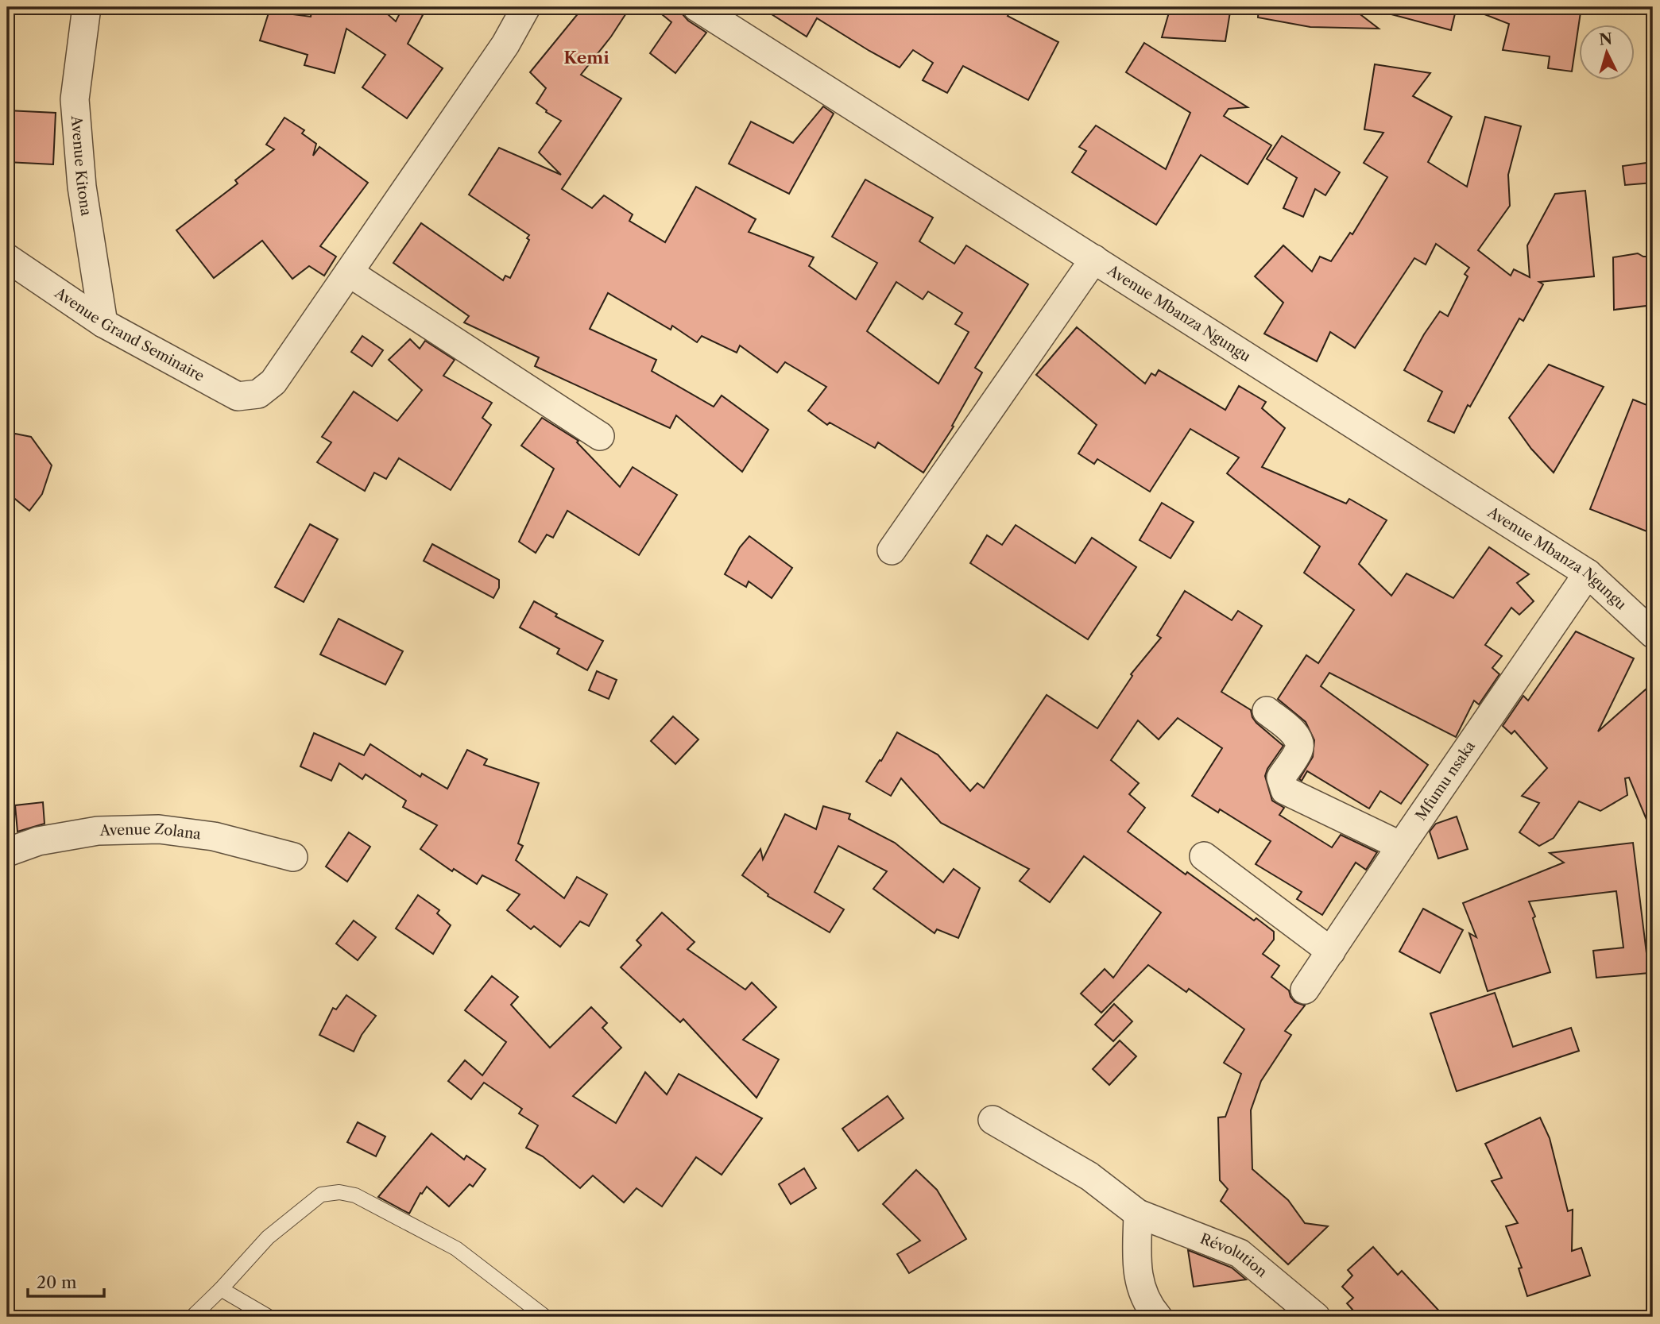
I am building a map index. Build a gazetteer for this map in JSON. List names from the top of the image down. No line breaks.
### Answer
{"streets":{"street":["Avenue Kitona","Avenue Mbanza Ngungu","Avenue Grand Seminaire","Mfumu nsaka","Avenue Zolana","Révolution"]},"crossings":[["Avenue Kitona","Avenue Grand Seminaire"],["Avenue Mbanza Ngungu","Mfumu nsaka"]],"districts":["Kemi"],"scale_bar":"20 m","north":"top"}
